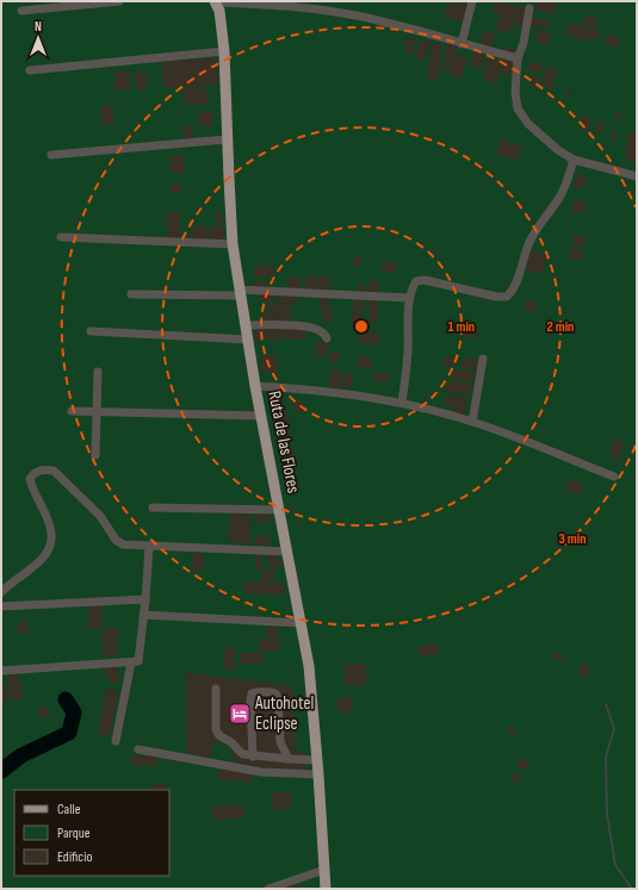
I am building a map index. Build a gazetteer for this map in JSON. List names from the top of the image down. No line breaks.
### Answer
{"streets":{"main road":["Ruta de las Flores"]},"places":{"hotel":["Autohotel Eclipse"]},"legend":["Calle","Parque","Edificio"],"north":"top","rings":["1 min","2 min","3 min"]}
